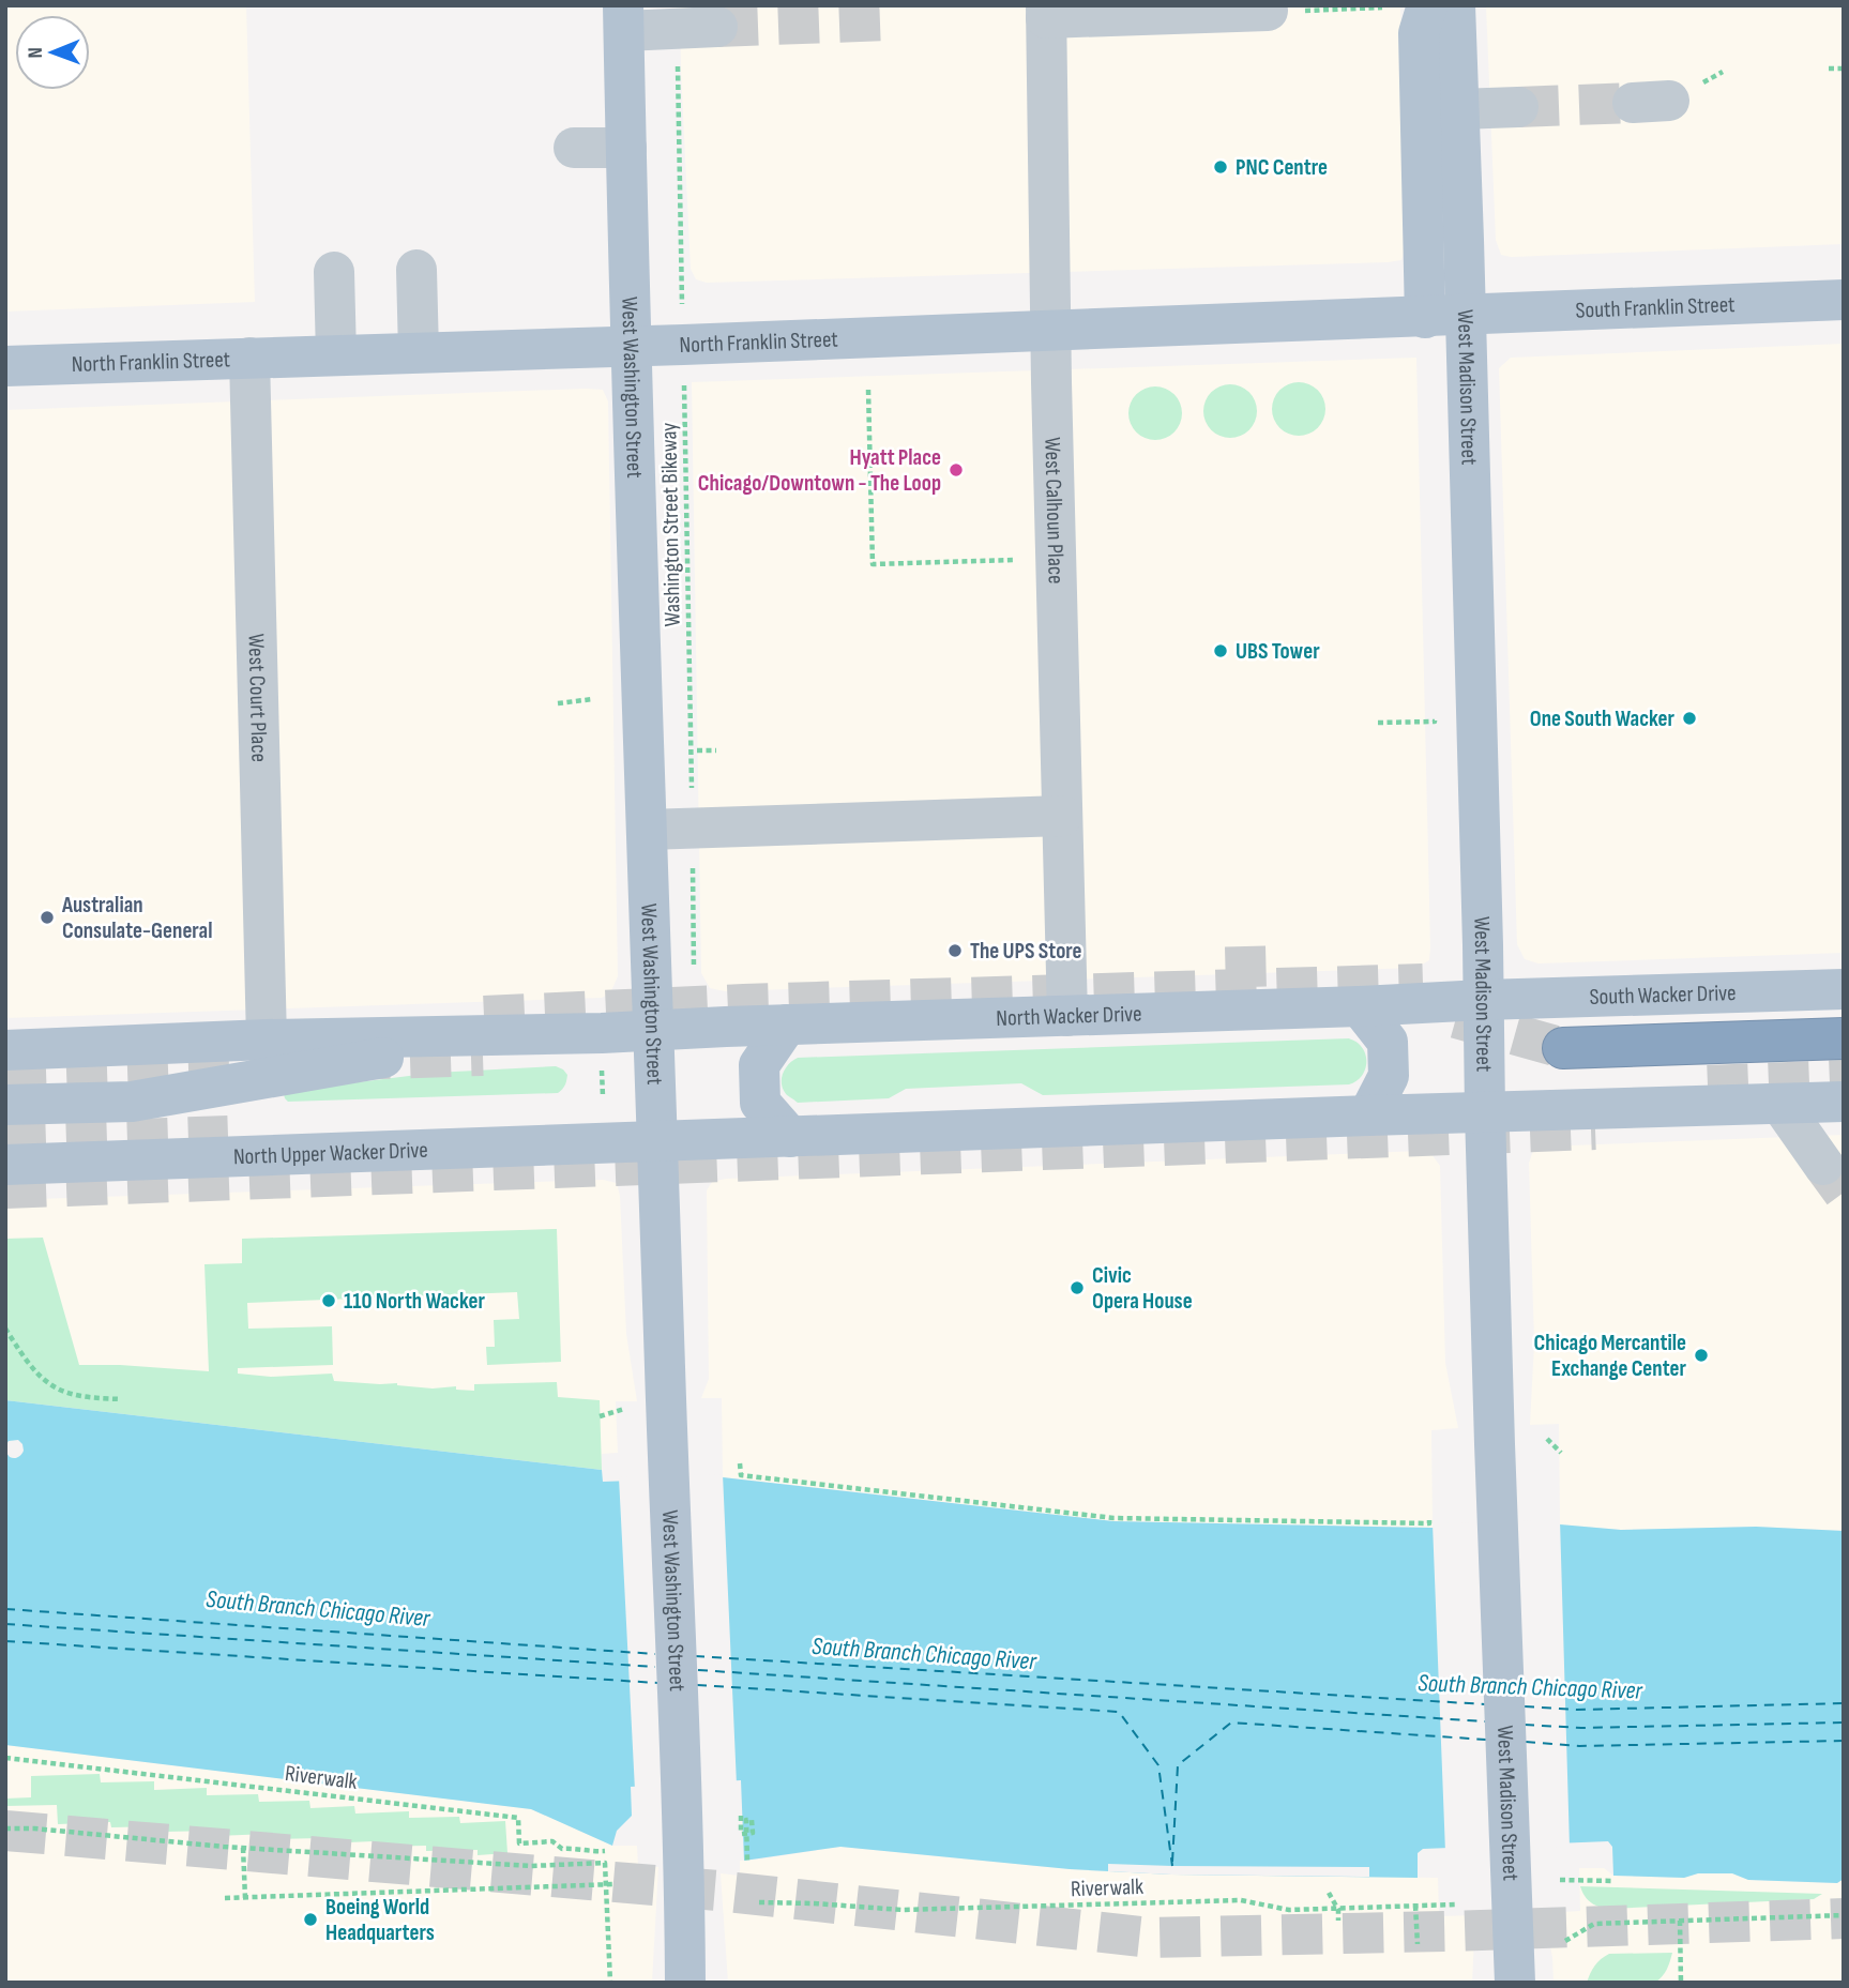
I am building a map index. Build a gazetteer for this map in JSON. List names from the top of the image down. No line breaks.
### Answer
{"streets":{"main road":["South Franklin Street","North Franklin Street","West Washington Street","West Madison Street","South Wacker Drive","North Wacker Drive","North Upper Wacker Drive"],"lane":["West Calhoun Place","West Court Place"],"path":["Washington Street Bikeway","Riverwalk"]},"crossings":[["South Franklin Street","North Franklin Street"],["South Franklin Street","West Madison Street"],["North Franklin Street","West Washington Street"],["North Franklin Street","West Madison Street"],["North Franklin Street","West Calhoun Place"],["North Franklin Street","Washington Street Bikeway"],["North Franklin Street","West Court Place"],["West Washington Street","North Wacker Drive"],["West Washington Street","North Upper Wacker Drive"],["West Madison Street","South Wacker Drive"],["West Madison Street","North Wacker Drive"],["West Calhoun Place","North Wacker Drive"],["South Wacker Drive","North Wacker Drive"]],"water":["South Branch Chicago River"],"places":["PNC Centre","Hyatt Place Chicago/Downtown - The Loop","UBS Tower","One South Wacker","Australian Consulate-General","The UPS Store","Civic Opera House","110 North Wacker","Chicago Mercantile Exchange Center","Boeing World Headquarters"],"north":"left"}
